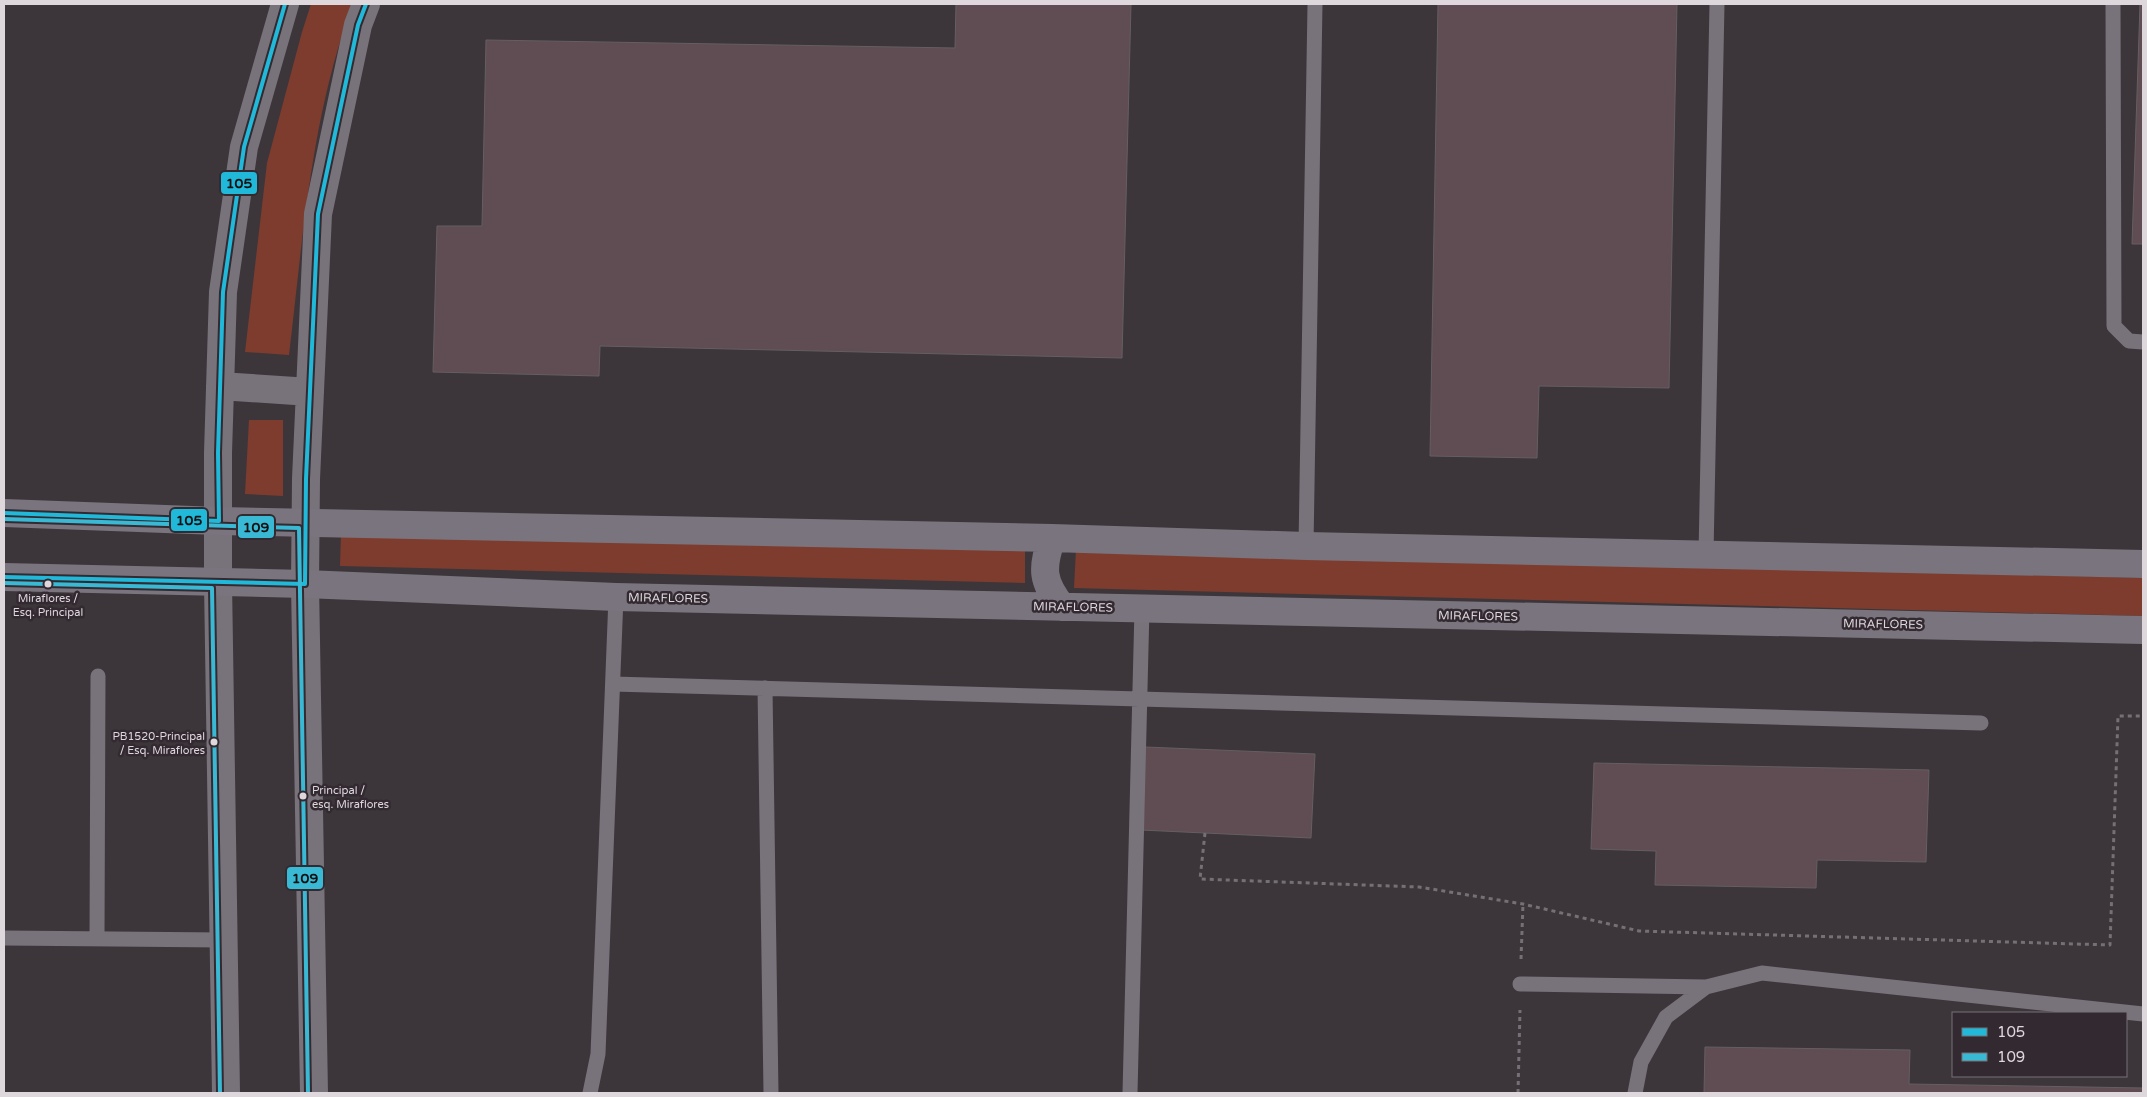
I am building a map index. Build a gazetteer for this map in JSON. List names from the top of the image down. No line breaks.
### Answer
{"streets":{"main road":["MIRAFLORES"]},"places":["Miraflores / Esq. Principal","PB1520-Principal / Esq. Miraflores","Principal / esq. Miraflores"],"lines":["transit line 105","transit line 109"],"legend":["105","109"]}
